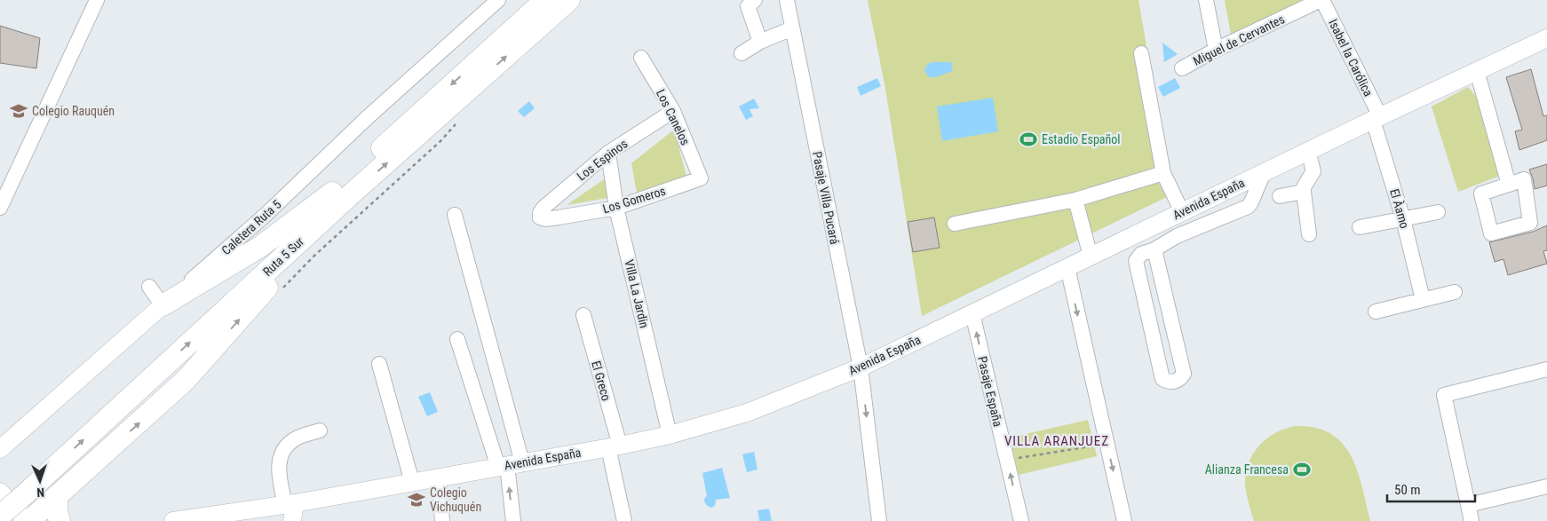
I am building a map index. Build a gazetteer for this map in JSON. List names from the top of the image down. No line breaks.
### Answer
{"streets":{"highway":["Ruta 5 Sur"],"main road":["Avenida España","Caletera Ruta 5"],"street":["Miguel de Cervantes","Isabel la Carólica","Los Canelos","Los Espinos","Pasaje Villa Pucará","Los Gomeros","El Àamo","Villa La Jardin","El Greco","Pasaje España"]},"crossings":[["Miguel de Cervantes","Isabel la Carólica"],["Isabel la Carólica","Avenida España"],["Isabel la Carólica","El Àamo"],["Los Canelos","Los Espinos"],["Los Canelos","Los Gomeros"],["Los Espinos","Los Gomeros"],["Los Espinos","Villa La Jardin"],["Pasaje Villa Pucará","Avenida España"],["Avenida España","El Àamo"],["Avenida España","Villa La Jardin"],["Avenida España","El Greco"],["Avenida España","Pasaje España"],["Los Gomeros","Villa La Jardin"]],"districts":["VILLA ARANJUEZ"],"places":{"school or university":["Colegio Rauquén","Colegio Vichuquén"],"sports":["Estadio Español","Alianza Francesa"]},"scale_bar":"50 m","north":"bottom"}
